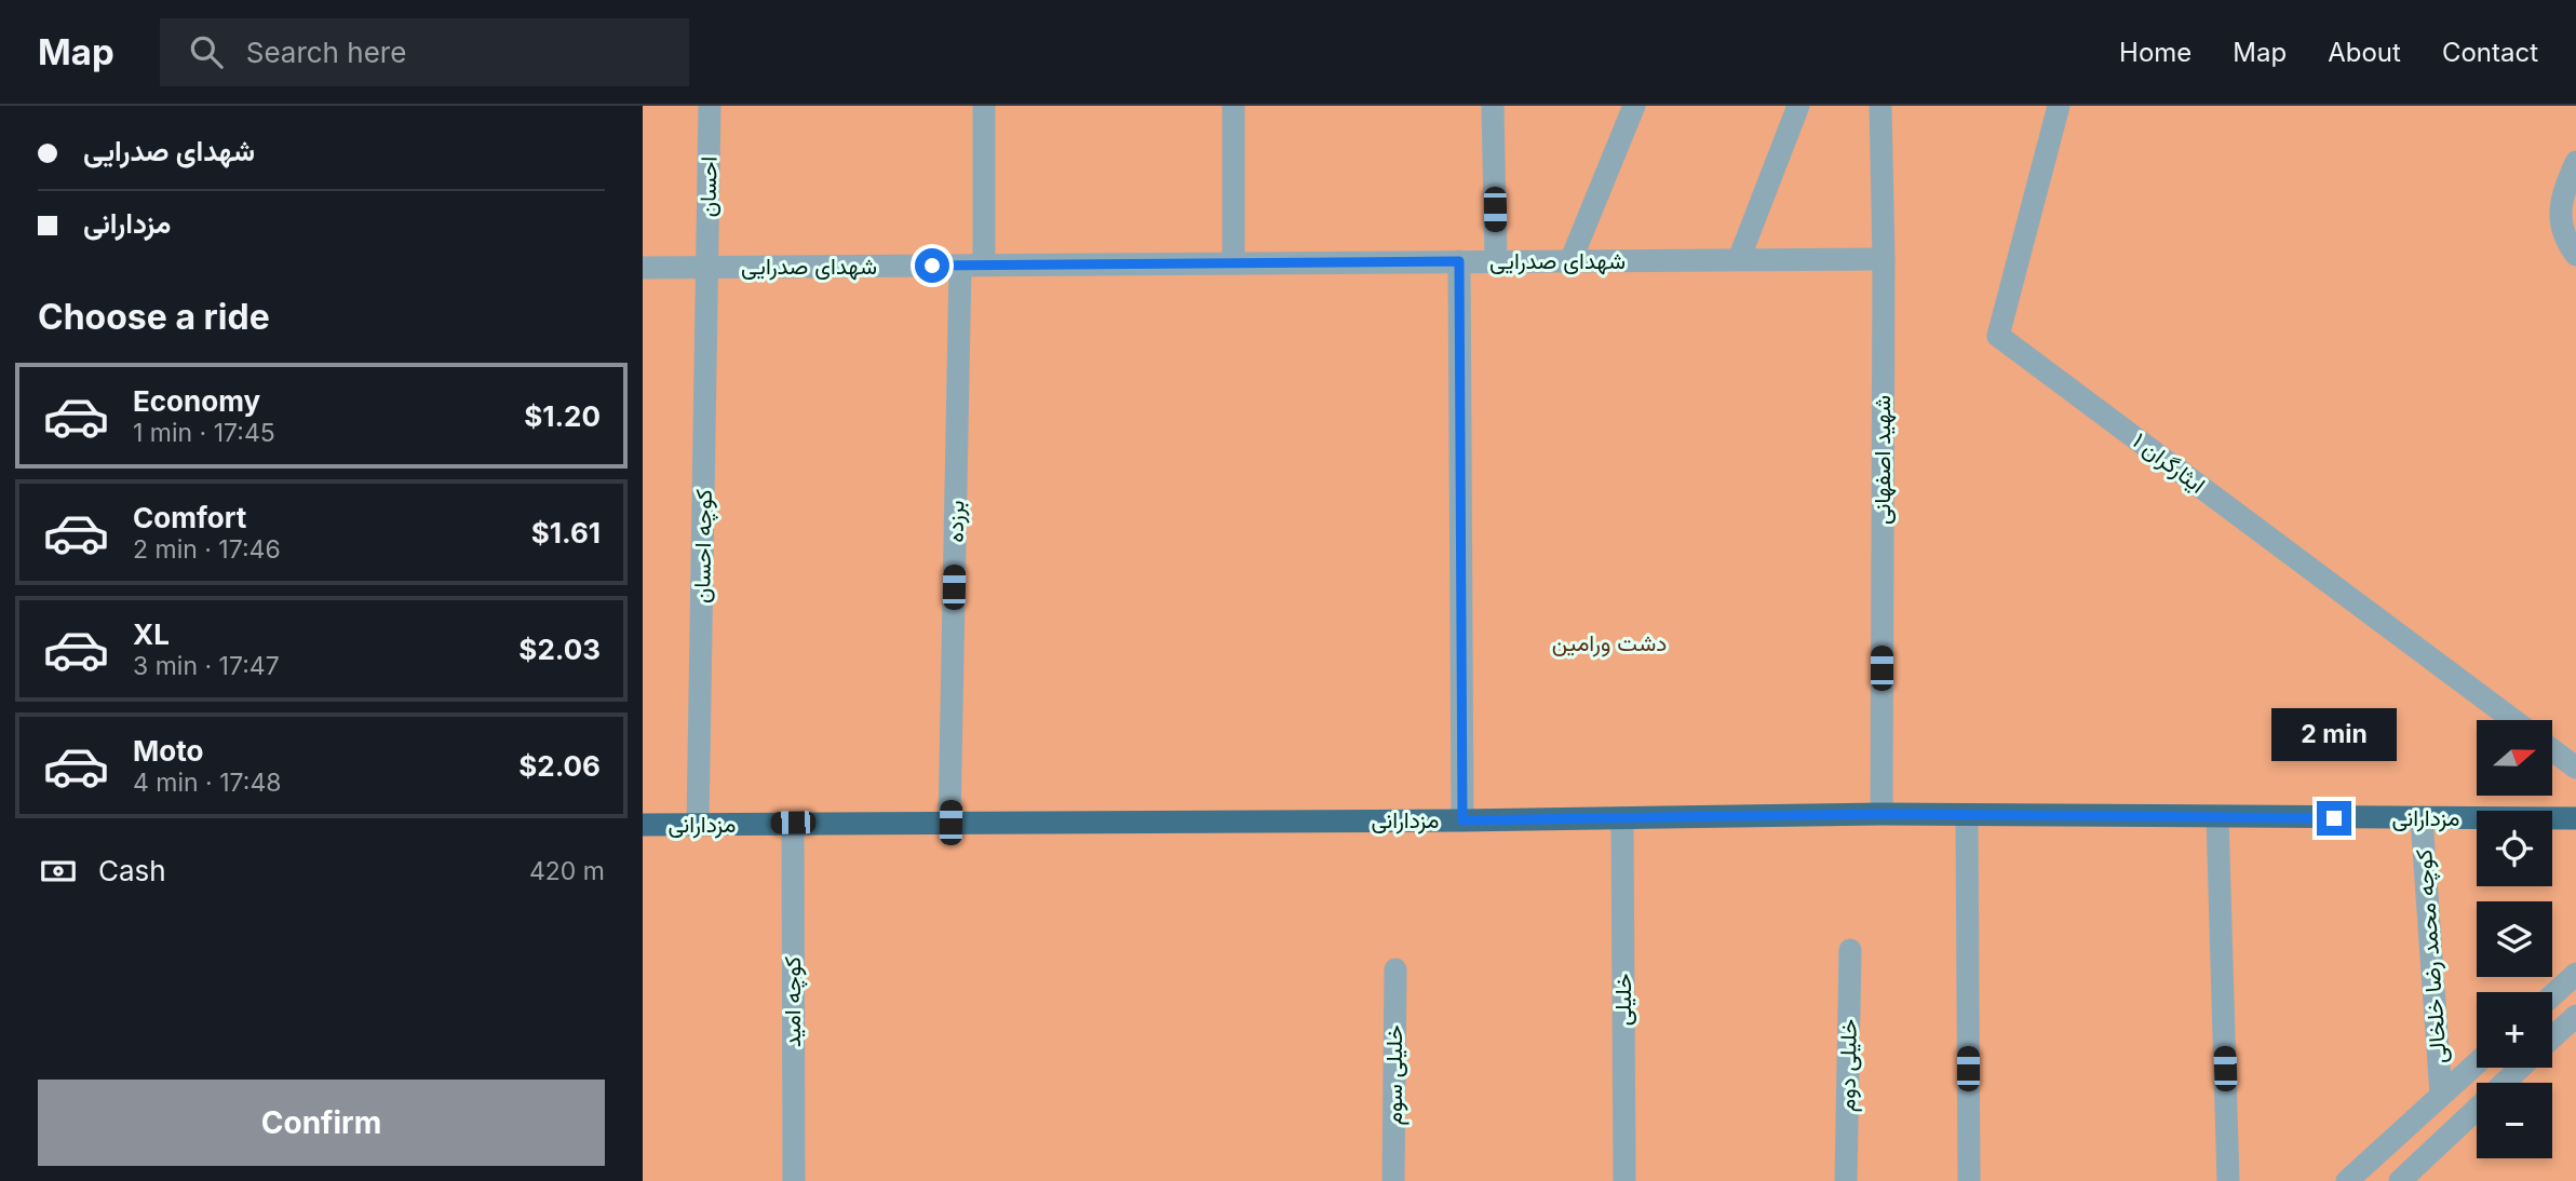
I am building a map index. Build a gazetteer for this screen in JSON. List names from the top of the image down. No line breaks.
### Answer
{"streets":{"main road":["مزدارانی"],"street":["احسان","شهدای صدرایی","شهید اصفهانی","ایثارگران ۱","برزده","کوچه احسان","کوچه محمد رضا خلخالی","خلیلی","کوچه امید","خلیلی دوم","خلیلی سوم"]},"crossings":[["احسان","شهدای صدرایی"],["احسان","کوچه احسان"],["شهدای صدرایی","شهید اصفهانی"],["شهدای صدرایی","برزده"],["شهدای صدرایی","کوچه احسان"],["شهید اصفهانی","مزدارانی"],["برزده","مزدارانی"],["کوچه احسان","مزدارانی"],["مزدارانی","کوچه محمد رضا خلخالی"],["مزدارانی","خلیلی"],["مزدارانی","کوچه امید"]],"parks":["دشت ورامین"],"north":"right","page":{"header":"Map","search":"Search here","nav":["Home","Map","About","Contact"],"banner":["شهدای صدرایی","مزدارانی"],"heading":"Choose a ride","list":[{"name":"Economy","note":"1 min · 17:45","value":"$1.20"},{"name":"Comfort","note":"2 min · 17:46","value":"$1.61"},{"name":"XL","note":"3 min · 17:47","value":"$2.03"},{"name":"Moto","note":"4 min · 17:48","value":"$2.06"}],"bubble":"2 min","map_buttons":["+","−"],"pay":["Cash","420 m"],"buttons":"Confirm"}}
